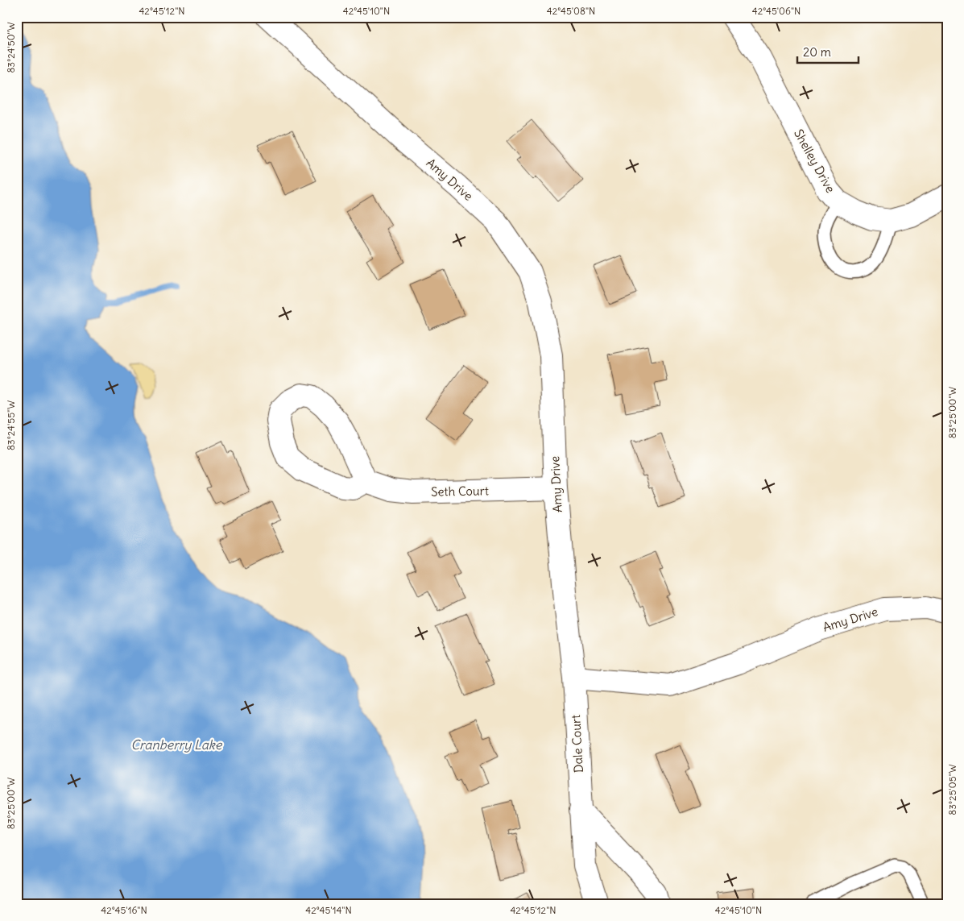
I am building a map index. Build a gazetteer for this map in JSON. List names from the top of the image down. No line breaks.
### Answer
{"streets":{"street":["Shelley Drive","Amy Drive","Seth Court","Dale Court"]},"crossings":[["Amy Drive","Seth Court"],["Amy Drive","Dale Court"]],"water":["Cranberry Lake"],"scale_bar":"20 m","coordinates":["42°45'12\"N","42°45'10\"N","42°45'08\"N","42°45'06\"N","83°24'50\"W","83°25'00\"W","83°24'55\"W","83°25'05\"W","42°45'16\"N","42°45'14\"N"]}
